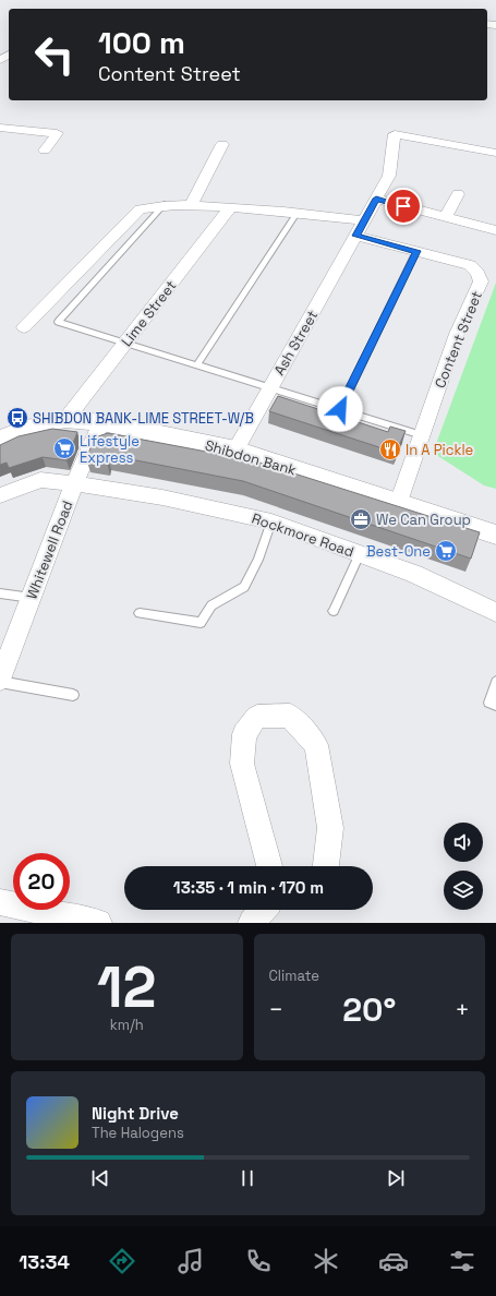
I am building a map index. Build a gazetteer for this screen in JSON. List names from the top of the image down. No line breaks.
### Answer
{"streets":{"street":["Lime Street","Content Street","Ash Street","Shibdon Bank","Rockmore Road","Whitewell Road"]},"crossings":[["Lime Street","Shibdon Bank"],["Content Street","Ash Street"],["Content Street","Shibdon Bank"],["Ash Street","Shibdon Bank"],["Shibdon Bank","Whitewell Road"],["Rockmore Road","Whitewell Road"]],"places":{"bus stop":["SHIBDON BANK-LIME STREET-W/B"],"supermarket":["Lifestyle Express","Best-One"],"restaurant":["In A Pickle"],"office":["We Can Group"]},"page":{"turn":["100 m","Content Street"],"limit":"20","trip":"13:35 · 1 min · 170 m","tile":[["12","km/h"],"Climate"],"heat":["−","20°","+"],"song":["Night Drive","The Halogens"],"tabs":"13:34"}}
